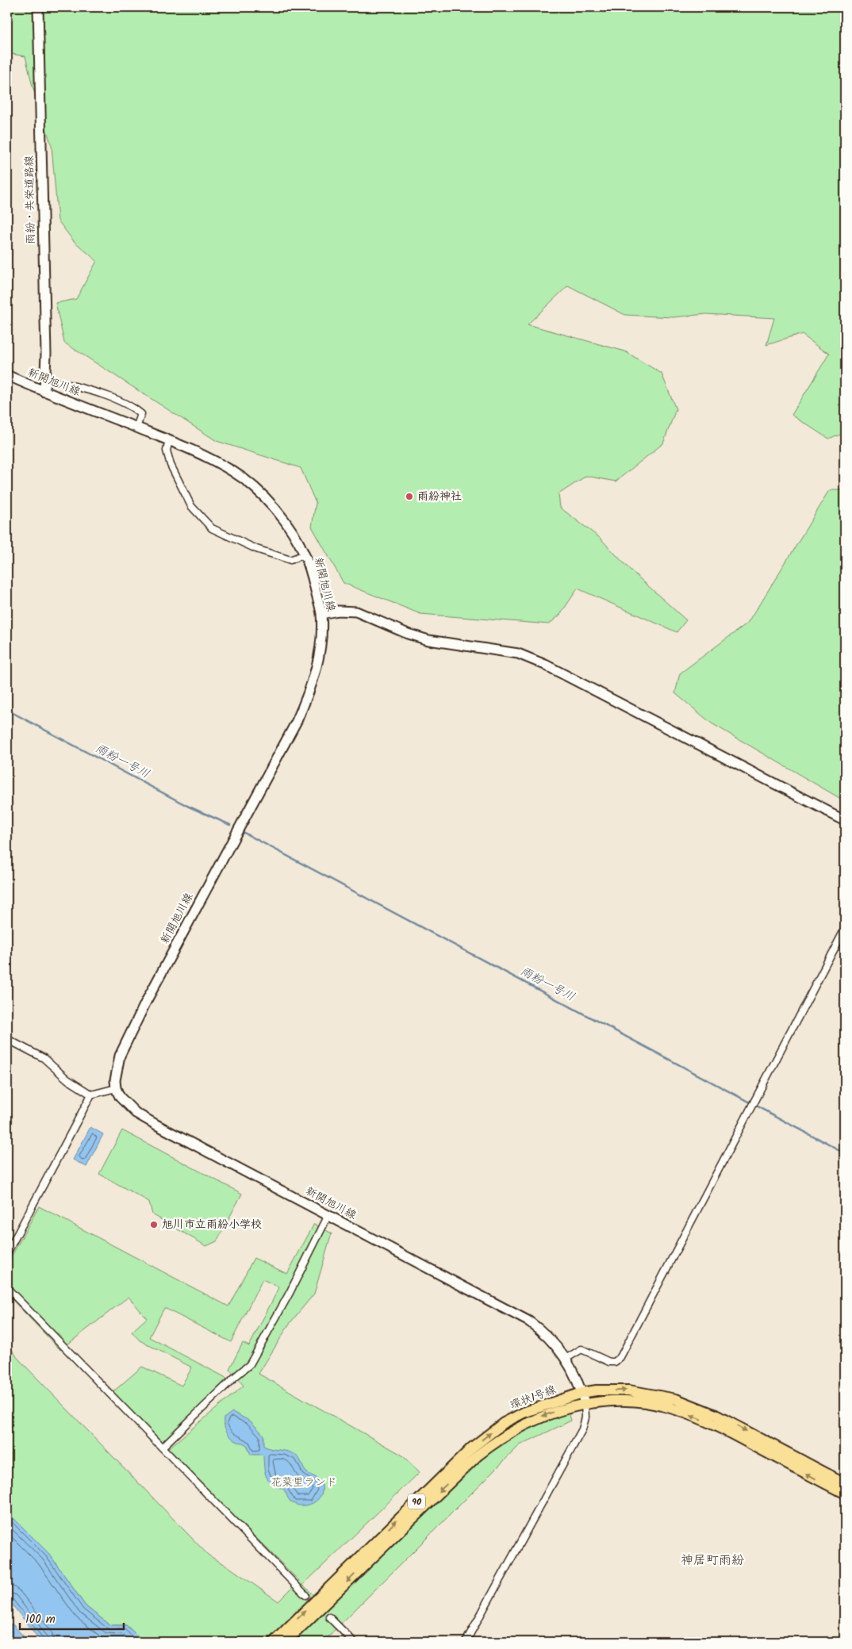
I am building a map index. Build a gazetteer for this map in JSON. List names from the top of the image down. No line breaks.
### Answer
{"streets":{"main road":["雨紛・共栄道路線","新開旭川線","環状1号線","90"]},"crossings":[["雨紛・共栄道路線","新開旭川線"],["新開旭川線","環状1号線"]],"districts":["神居町雨紛"],"water":["雨粉一号川"],"parks":["花菜里ランド"],"places":["雨紛神社","旭川市立雨紛小学校"],"scale_bar":"100 m"}
